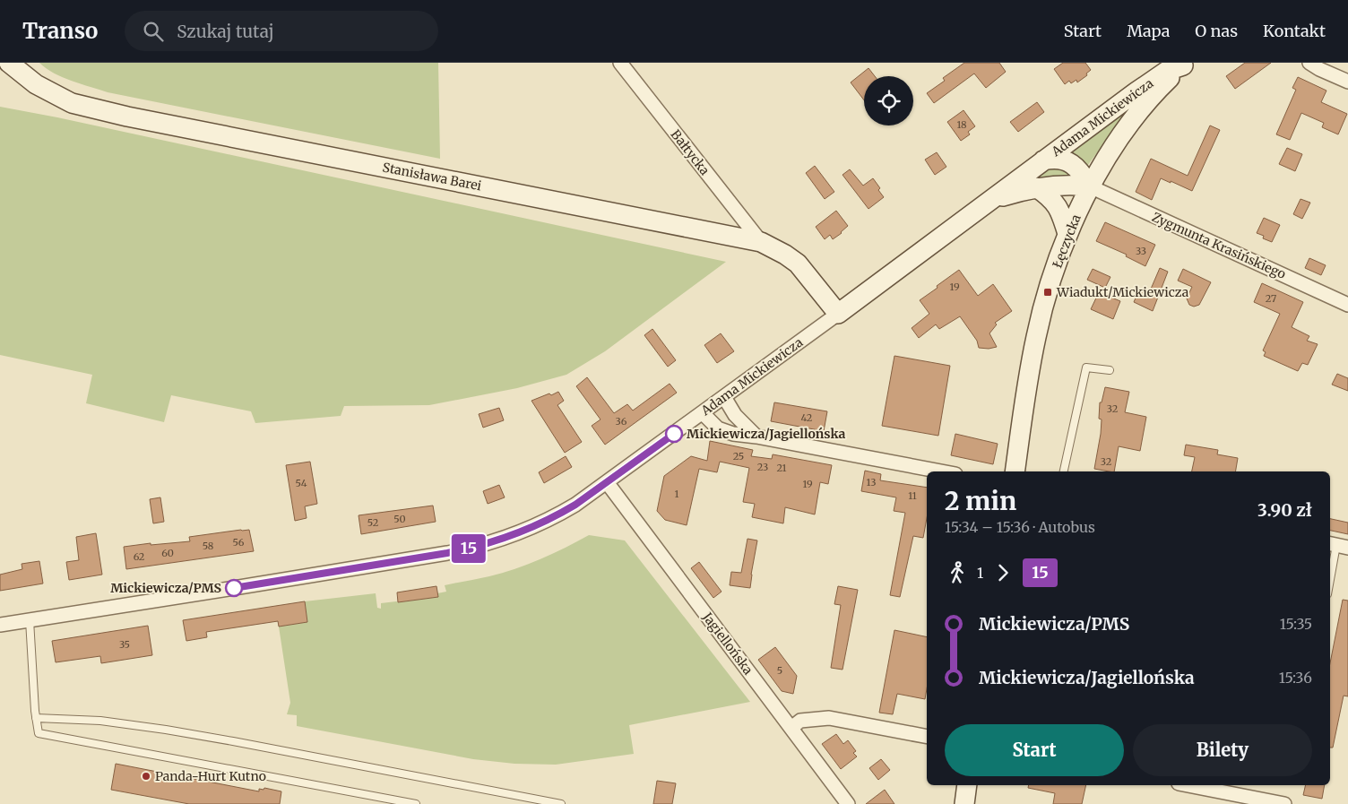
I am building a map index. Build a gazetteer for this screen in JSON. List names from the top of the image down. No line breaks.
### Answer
{"streets":{"street":["Adama Mickiewicza","Bałtycka","Stanisława Barei","Łęczycka","Zygmunta Krasińskiego","Jagiellońska"]},"crossings":[["Adama Mickiewicza","Stanisława Barei"],["Adama Mickiewicza","Łęczycka"],["Adama Mickiewicza","Zygmunta Krasińskiego"],["Adama Mickiewicza","Jagiellońska"],["Bałtycka","Stanisława Barei"],["Łęczycka","Zygmunta Krasińskiego"]],"places":{"transit":["Wiadukt/Mickiewicza"],"other":["Mickiewicza/Jagiellońska","Mickiewicza/PMS","Panda-Hurt Kutno"]},"lines":["bus line 15"],"house_numbers":["18","33","19","27","32","42","36","25","32","23","21","13","54","19","1","11","50","52","56","58","60","62","35","5"],"page":{"header":"Transo","search":"Szukaj tutaj","nav":["Start","Mapa","O nas","Kontakt"],"on_map":"15","heading":["2 min","15:34 – 15:36 · Autobus","3.90 zł"],"legs":["1","15"],"list":[{"name":"Mickiewicza/PMS","value":"15:35"},{"name":"Mickiewicza/Jagiellońska","value":"15:36"}],"buttons":["Start","Bilety"]}}
